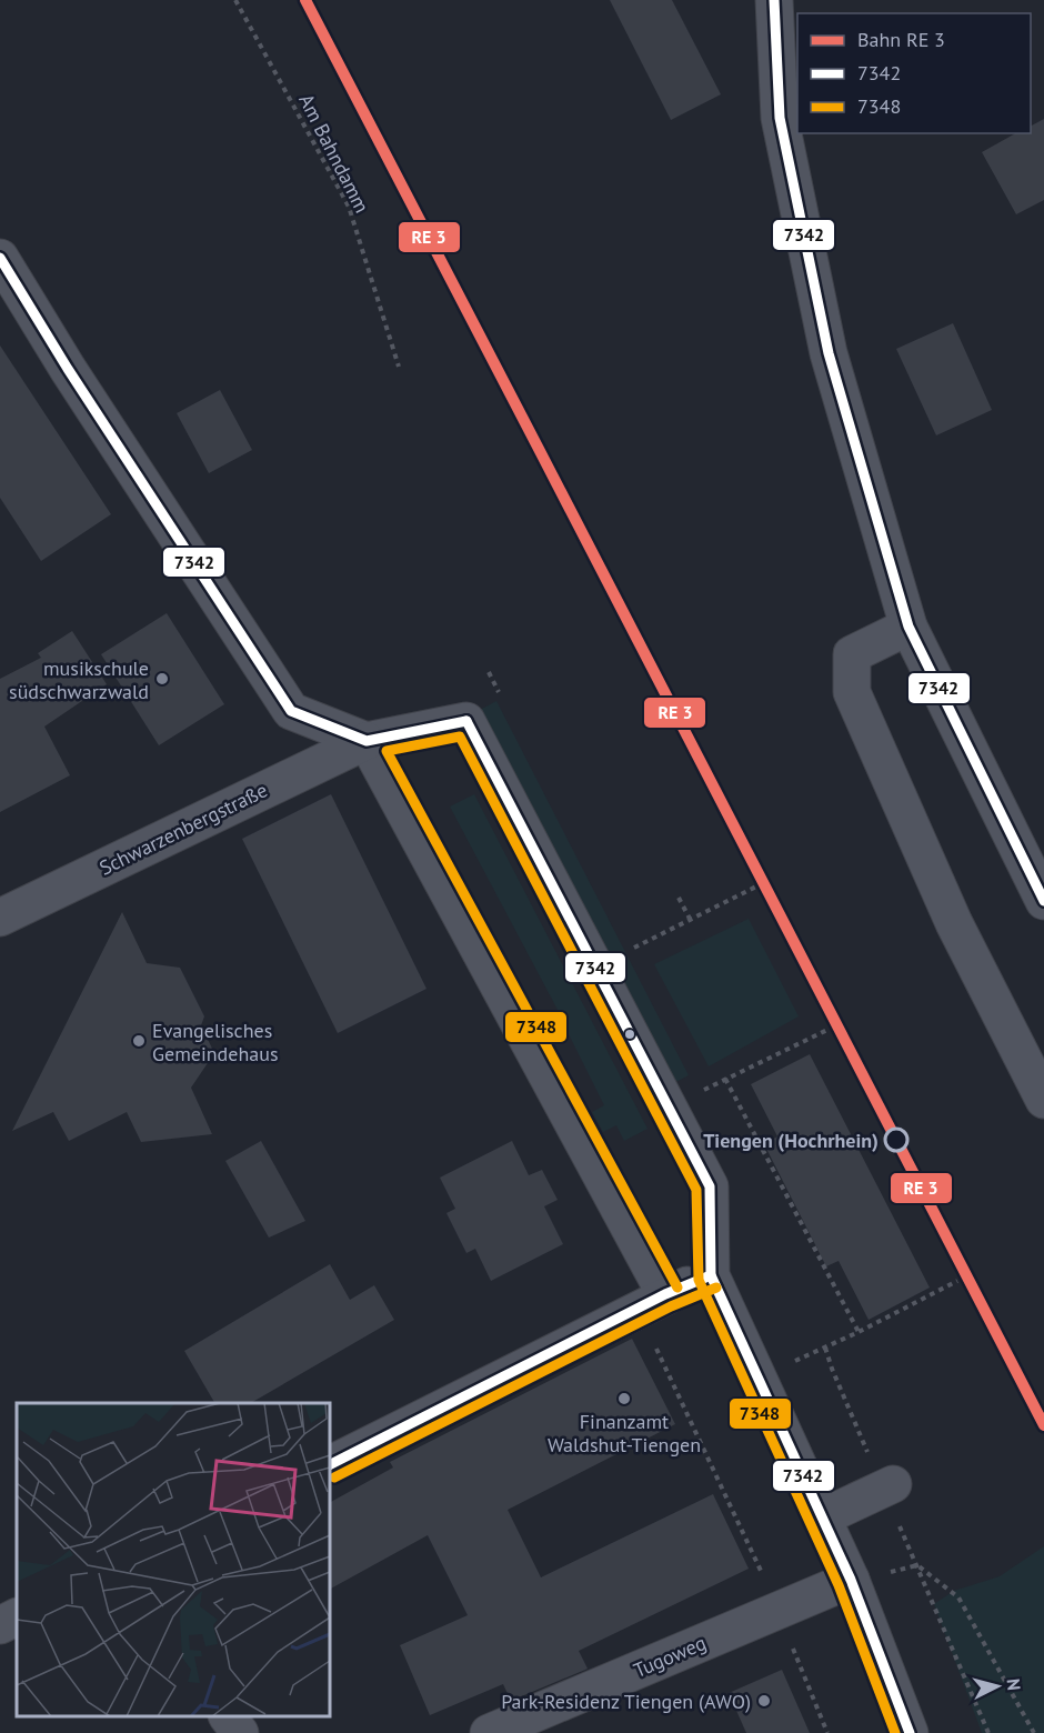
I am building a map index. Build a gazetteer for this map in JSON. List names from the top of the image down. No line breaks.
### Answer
{"streets":{"street":["Schwarzenbergstraße","Tugoweg"],"path":["Am Bahndamm"]},"places":["musikschule südschwarzwald","Evangelisches Gemeindehaus","Tiengen (Hochrhein)","Finanzamt Waldshut-Tiengen","Park-Residenz Tiengen (AWO)"],"lines":["transit line 7342","transit line 7348"],"legend":["Bahn RE 3","7342","7348"],"north":"right"}
